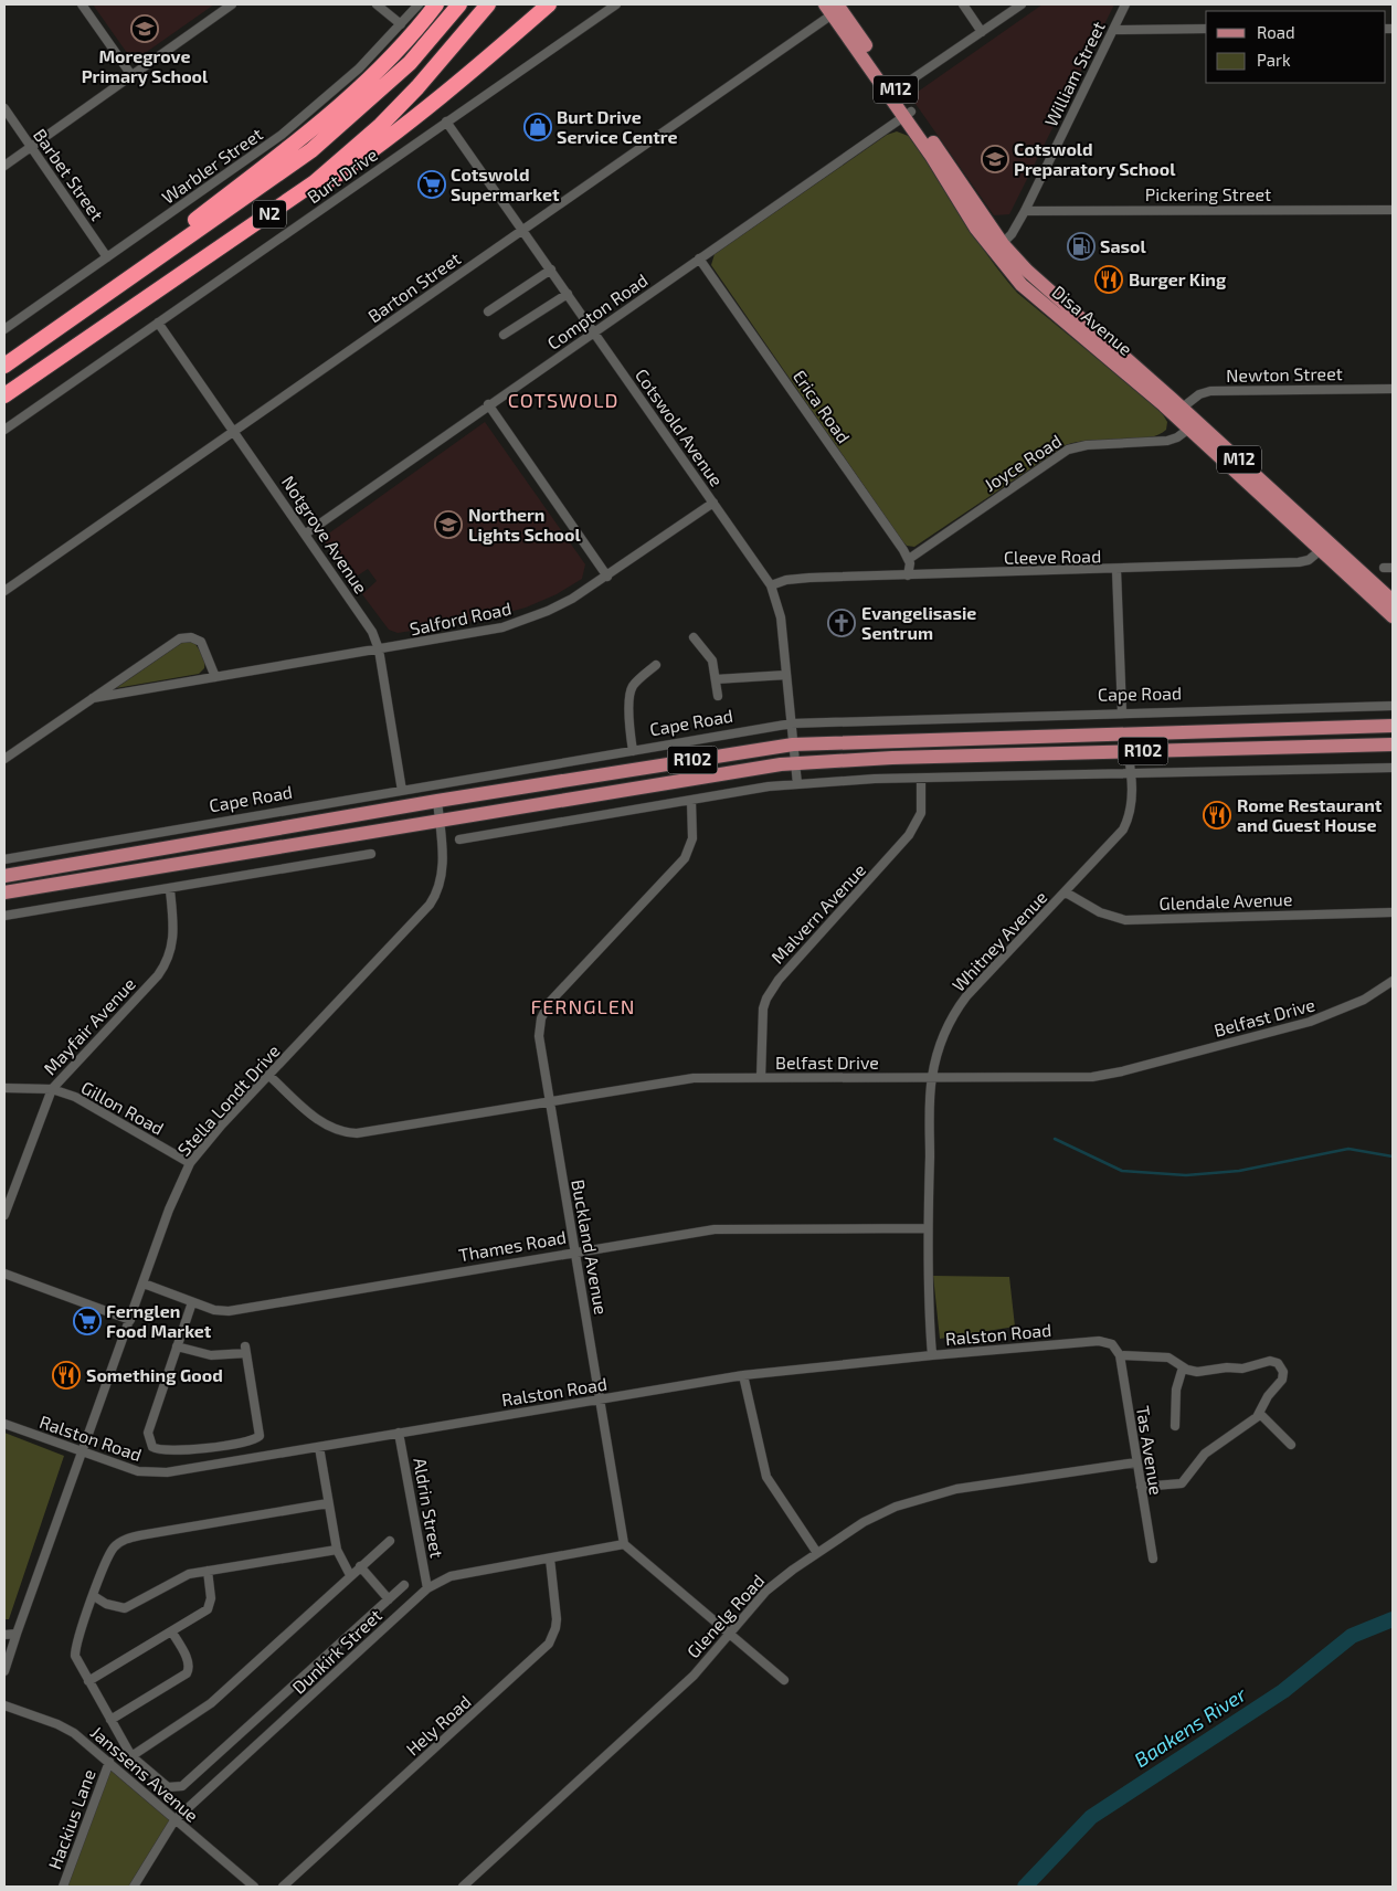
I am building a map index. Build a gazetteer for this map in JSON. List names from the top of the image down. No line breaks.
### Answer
{"streets":{"highway":["N2"],"main road":["M12","Disa Avenue","Cape Road","R102"],"street":["William Street","Warbler Street","Barbet Street","Burt Drive","Pickering Street","Barton Street","Compton Road","Newton Street","Erica Road","Cotswold Avenue","Joyce Road","Notgrove Avenue","Cleeve Road","Salford Road","Glendale Avenue","Malvern Avenue","Whitney Avenue","Belfast Drive","Mayfair Avenue","Stella Londt Drive","Gillon Road","Thames Road","Buckland Avenue","Ralston Road","Tas Avenue","Aldrin Street","Glenelg Road","Dunkirk Street","Hely Road","Janssens Avenue","Hackius Lane"]},"crossings":[["William Street","Pickering Street"],["William Street","Disa Avenue"],["Warbler Street","Barbet Street"],["Burt Drive","Cotswold Avenue"],["Burt Drive","Notgrove Avenue"],["Barton Street","Disa Avenue"],["Barton Street","Cotswold Avenue"],["Barton Street","Notgrove Avenue"],["Compton Road","Disa Avenue"],["Compton Road","Erica Road"],["Compton Road","Cotswold Avenue"],["Compton Road","Notgrove Avenue"],["Disa Avenue","Newton Street"],["Disa Avenue","Joyce Road"],["Disa Avenue","Cleeve Road"],["Erica Road","Joyce Road"],["Cotswold Avenue","Cleeve Road"],["Cotswold Avenue","Salford Road"],["Cotswold Avenue","Cape Road"],["Cotswold Avenue","R102"],["Notgrove Avenue","Salford Road"],["Notgrove Avenue","Cape Road"],["Cape Road","Whitney Avenue"],["Cape Road","Stella Londt Drive"],["R102","Whitney Avenue"],["R102","Stella Londt Drive"],["Glendale Avenue","Whitney Avenue"],["Malvern Avenue","Belfast Drive"],["Whitney Avenue","Belfast Drive"],["Whitney Avenue","Thames Road"],["Whitney Avenue","Ralston Road"],["Belfast Drive","Stella Londt Drive"],["Belfast Drive","Buckland Avenue"],["Mayfair Avenue","Gillon Road"],["Stella Londt Drive","Gillon Road"],["Stella Londt Drive","Thames Road"],["Stella Londt Drive","Ralston Road"],["Thames Road","Buckland Avenue"],["Buckland Avenue","Ralston Road"],["Buckland Avenue","Dunkirk Street"],["Ralston Road","Tas Avenue"],["Ralston Road","Aldrin Street"],["Tas Avenue","Glenelg Road"],["Aldrin Street","Dunkirk Street"],["Dunkirk Street","Hely Road"],["Dunkirk Street","Janssens Avenue"],["Janssens Avenue","Hackius Lane"]],"districts":["COTSWOLD","FERNGLEN"],"water":["Baakens River"],"places":{"school or university":["Moregrove Primary School","Cotswold Preparatory School","Northern Lights School"],"shop":["Burt Drive Service Centre"],"supermarket":["Cotswold Supermarket","Fernglen Food Market"],"fuel station":["Sasol"],"restaurant":["Burger King","Rome Restaurant and Guest House","Something Good"],"church":["Evangelisasie Sentrum"]},"legend":["Road","Park"]}
